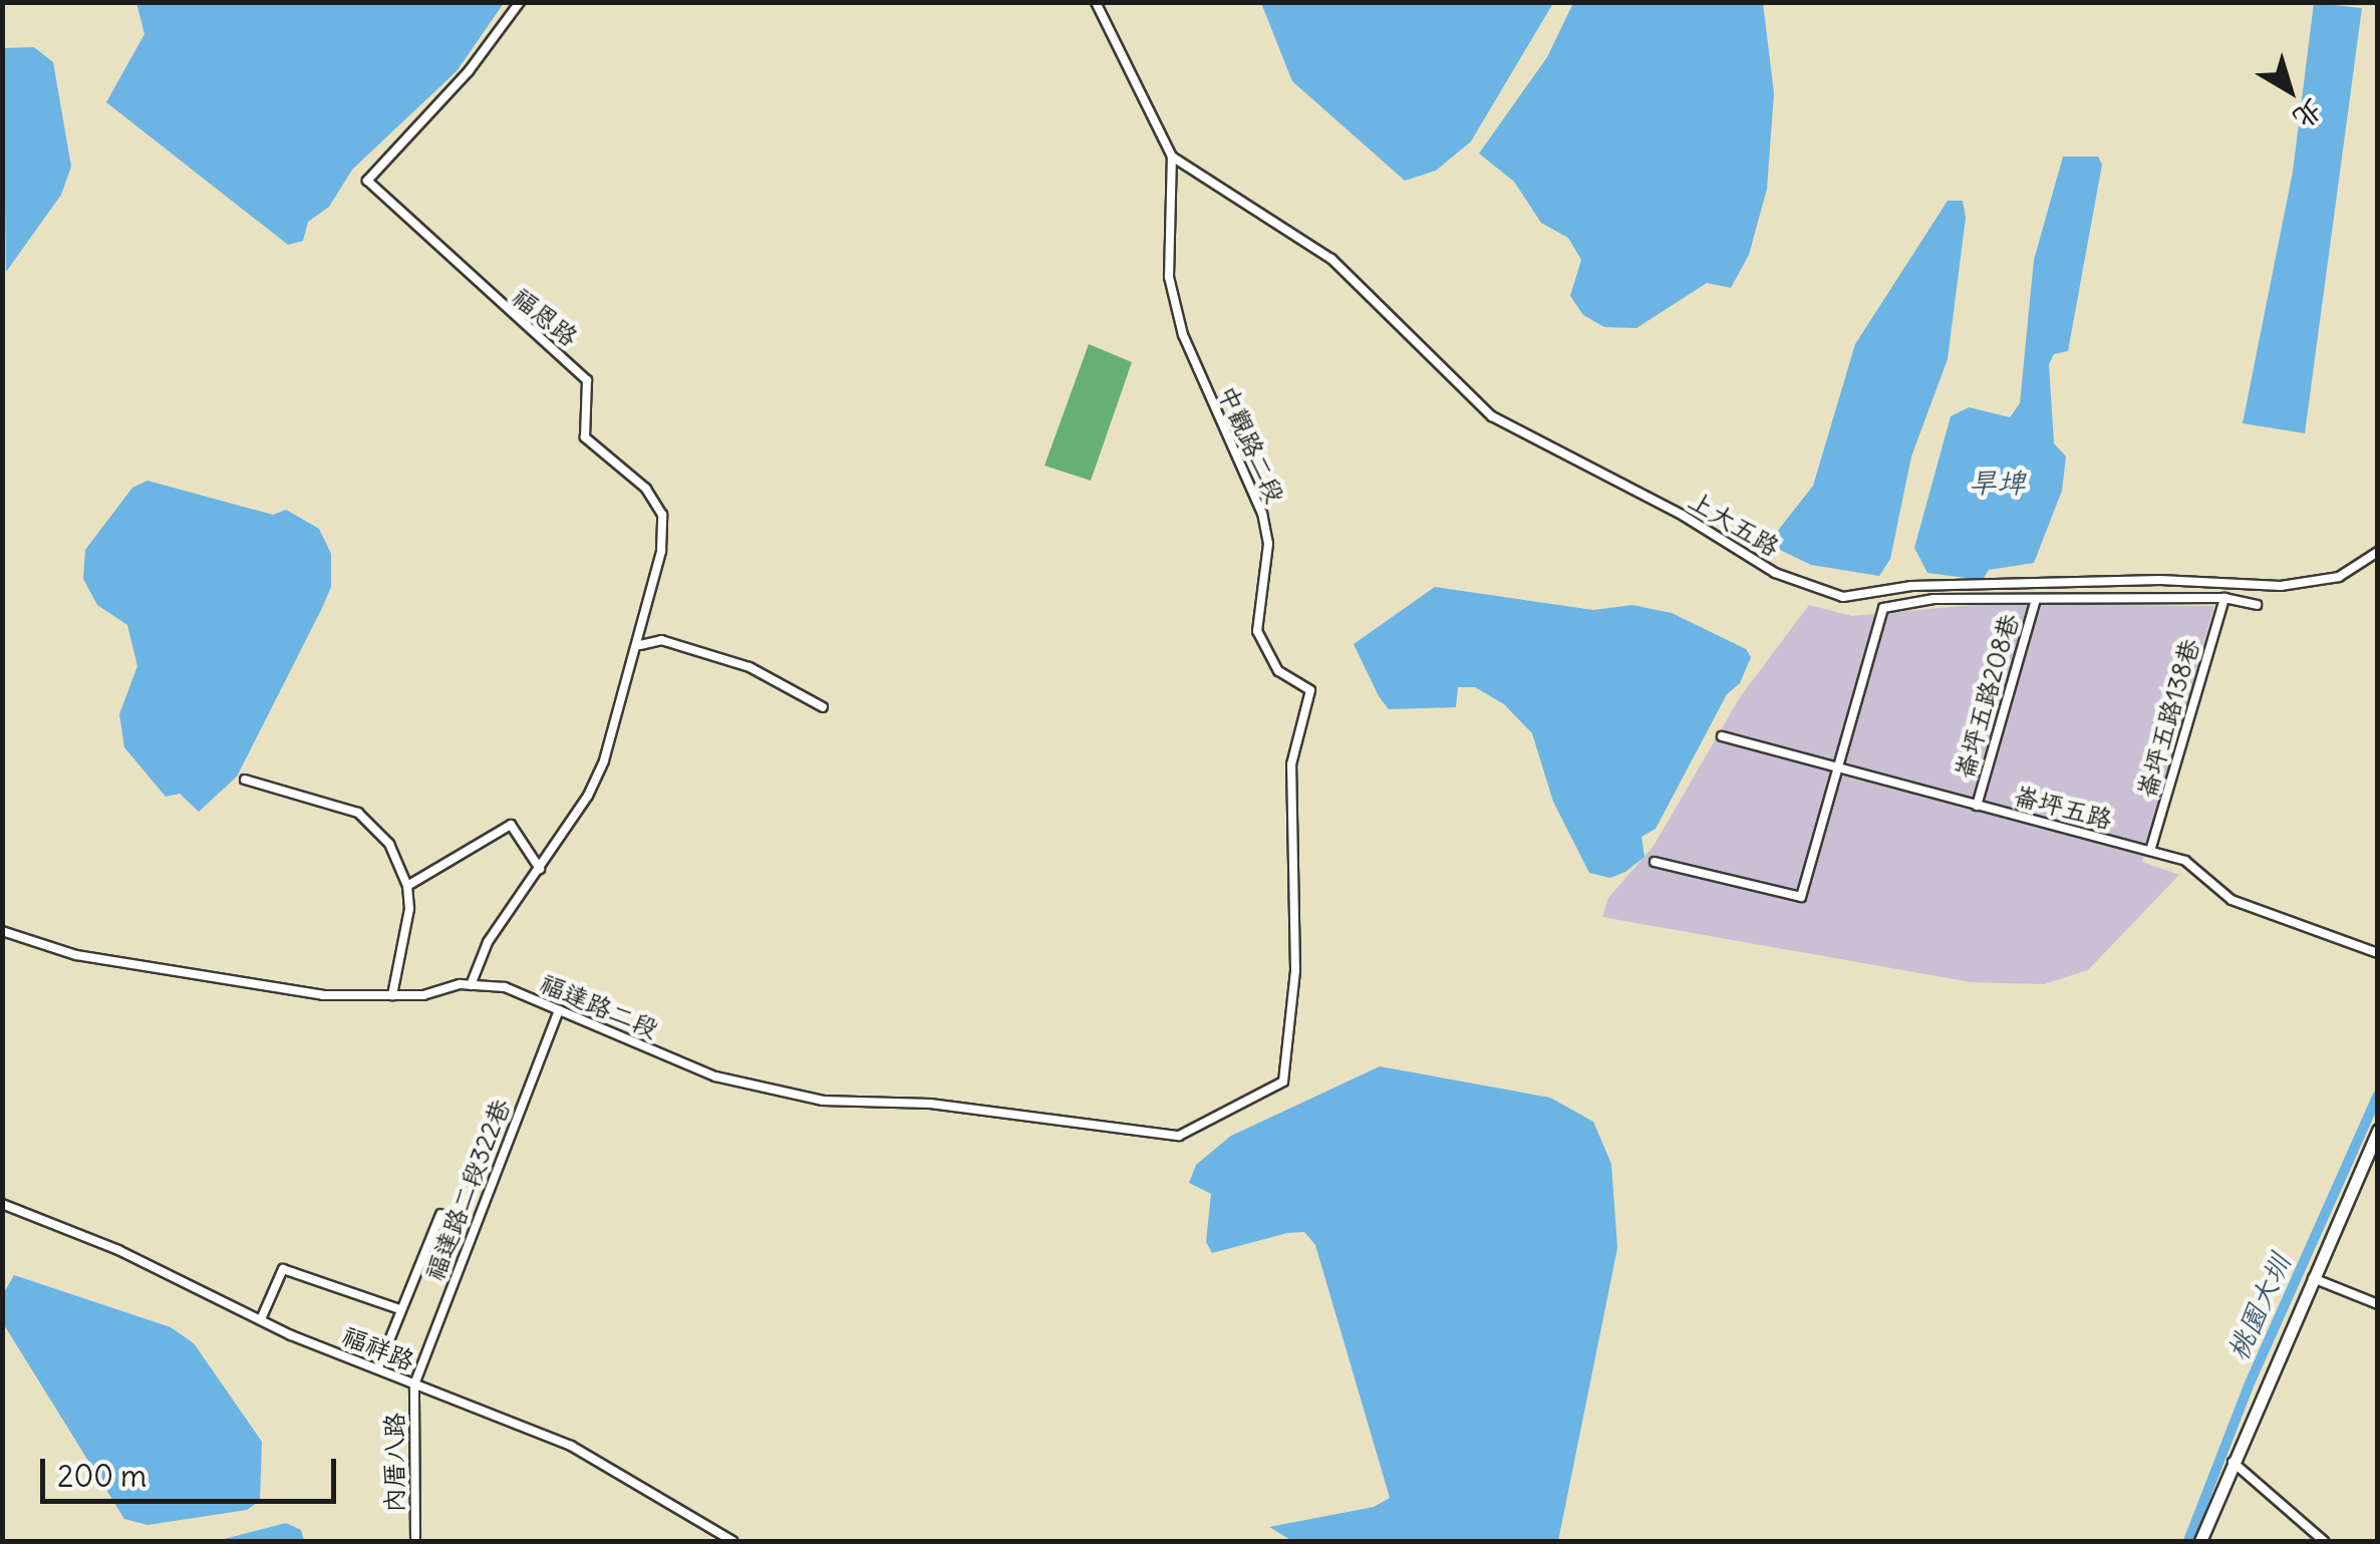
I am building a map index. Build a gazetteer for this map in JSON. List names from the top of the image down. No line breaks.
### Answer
{"streets":{"street":["福恩路","中觀路二段","上大五路","崙坪五路208巷","崙坪五路138巷","崙坪五路","福達路二段","福達路二段322巷","福祥路","內厝八路"]},"crossings":[["福恩路","福達路二段"],["中觀路二段","上大五路"],["中觀路二段","福達路二段"],["崙坪五路208巷","崙坪五路"],["崙坪五路138巷","崙坪五路"],["福達路二段","福達路二段322巷"],["福達路二段322巷","福祥路"],["福達路二段322巷","內厝八路"],["福祥路","內厝八路"]],"water":["旱埤","桃園大圳"],"scale_bar":"200 m","north":"bottom right"}
